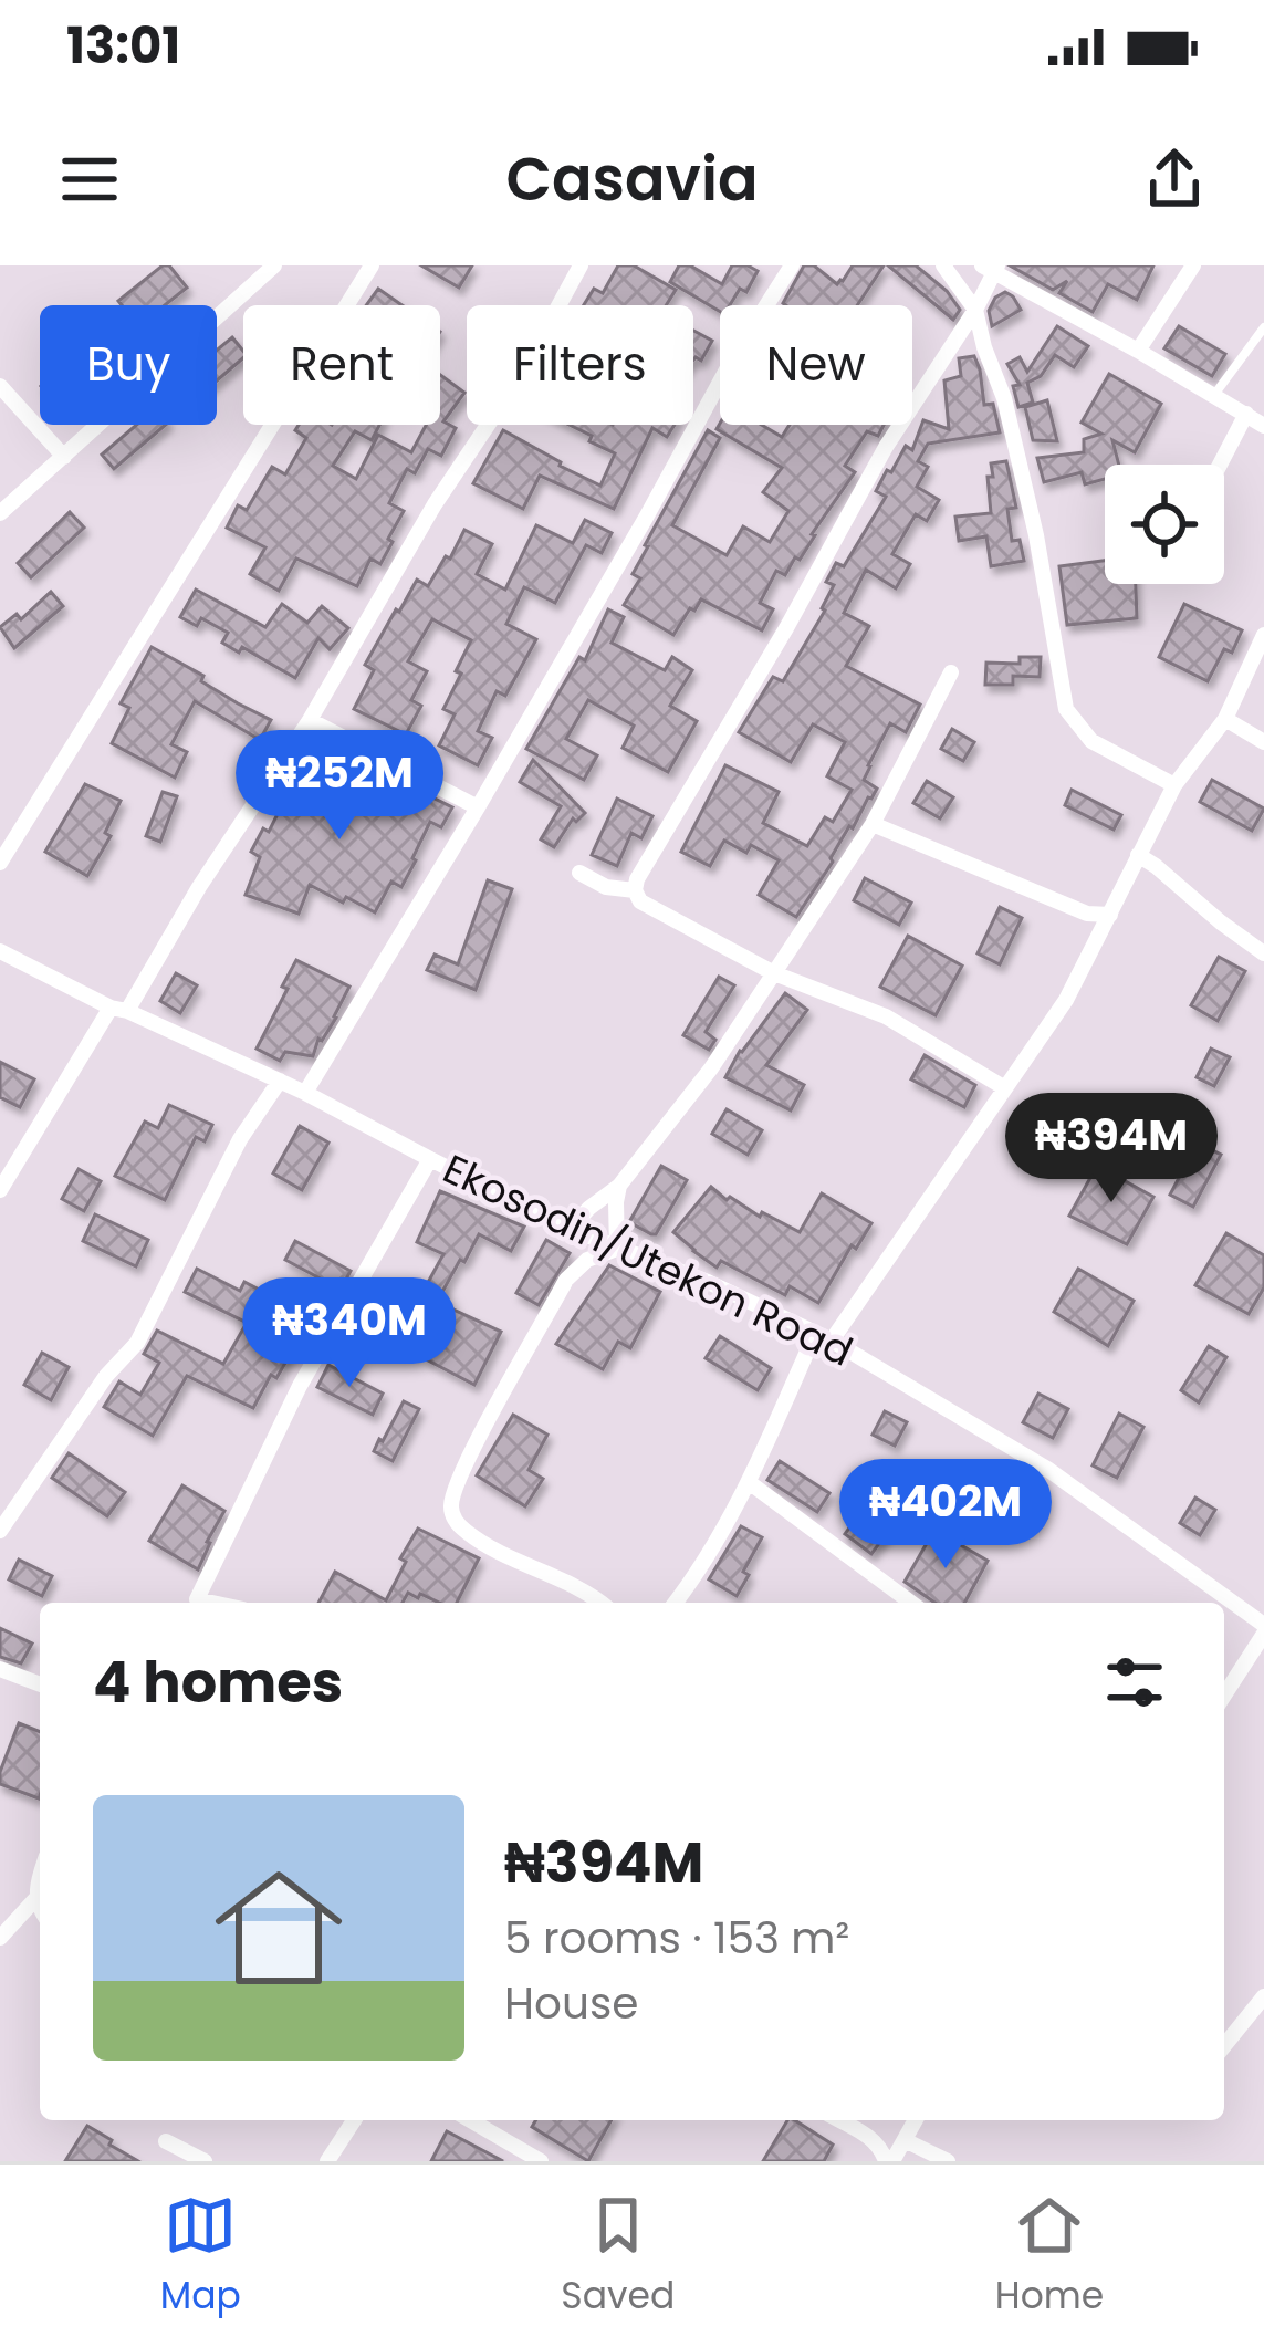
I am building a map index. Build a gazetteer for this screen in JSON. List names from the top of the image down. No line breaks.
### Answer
{"streets":{"street":["Ekosodin/Utekon Road"]},"page":{"status":"13:01","header":"Casavia","chip":["Buy","Rent","Filters","New"],"price":["₦252M","₦394M","₦340M","₦402M"],"heading":"4 homes","list":[{"name":"₦394M","note":"5 rooms · 153 m² · House"}],"tabs":["Map","Saved","Home"]}}
